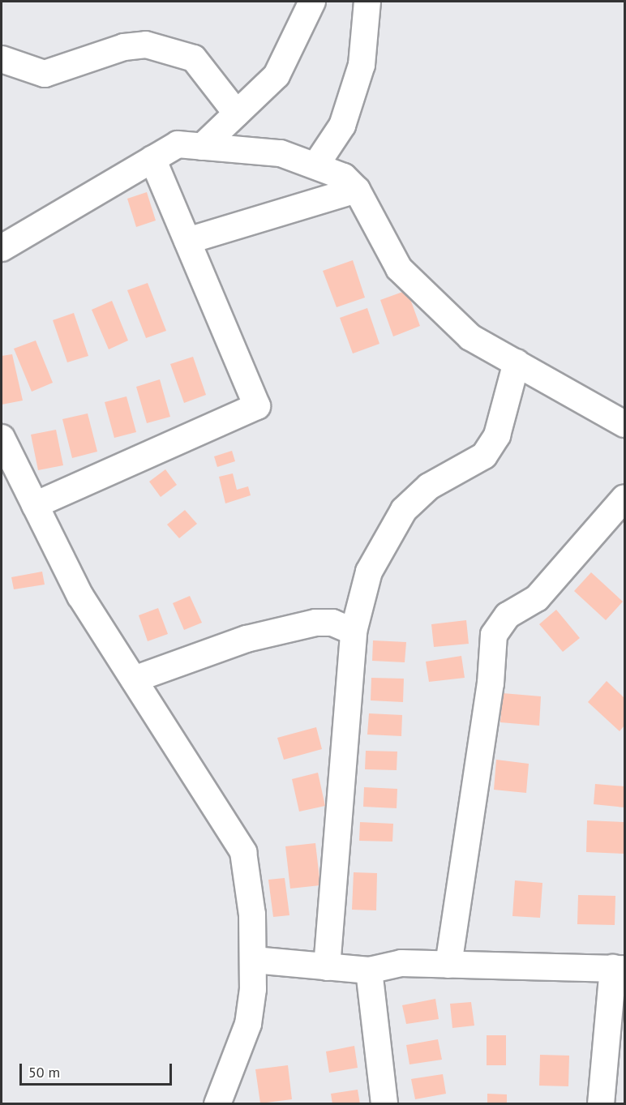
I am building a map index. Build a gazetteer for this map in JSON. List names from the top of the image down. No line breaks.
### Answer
{"scale_bar":"50 m"}
